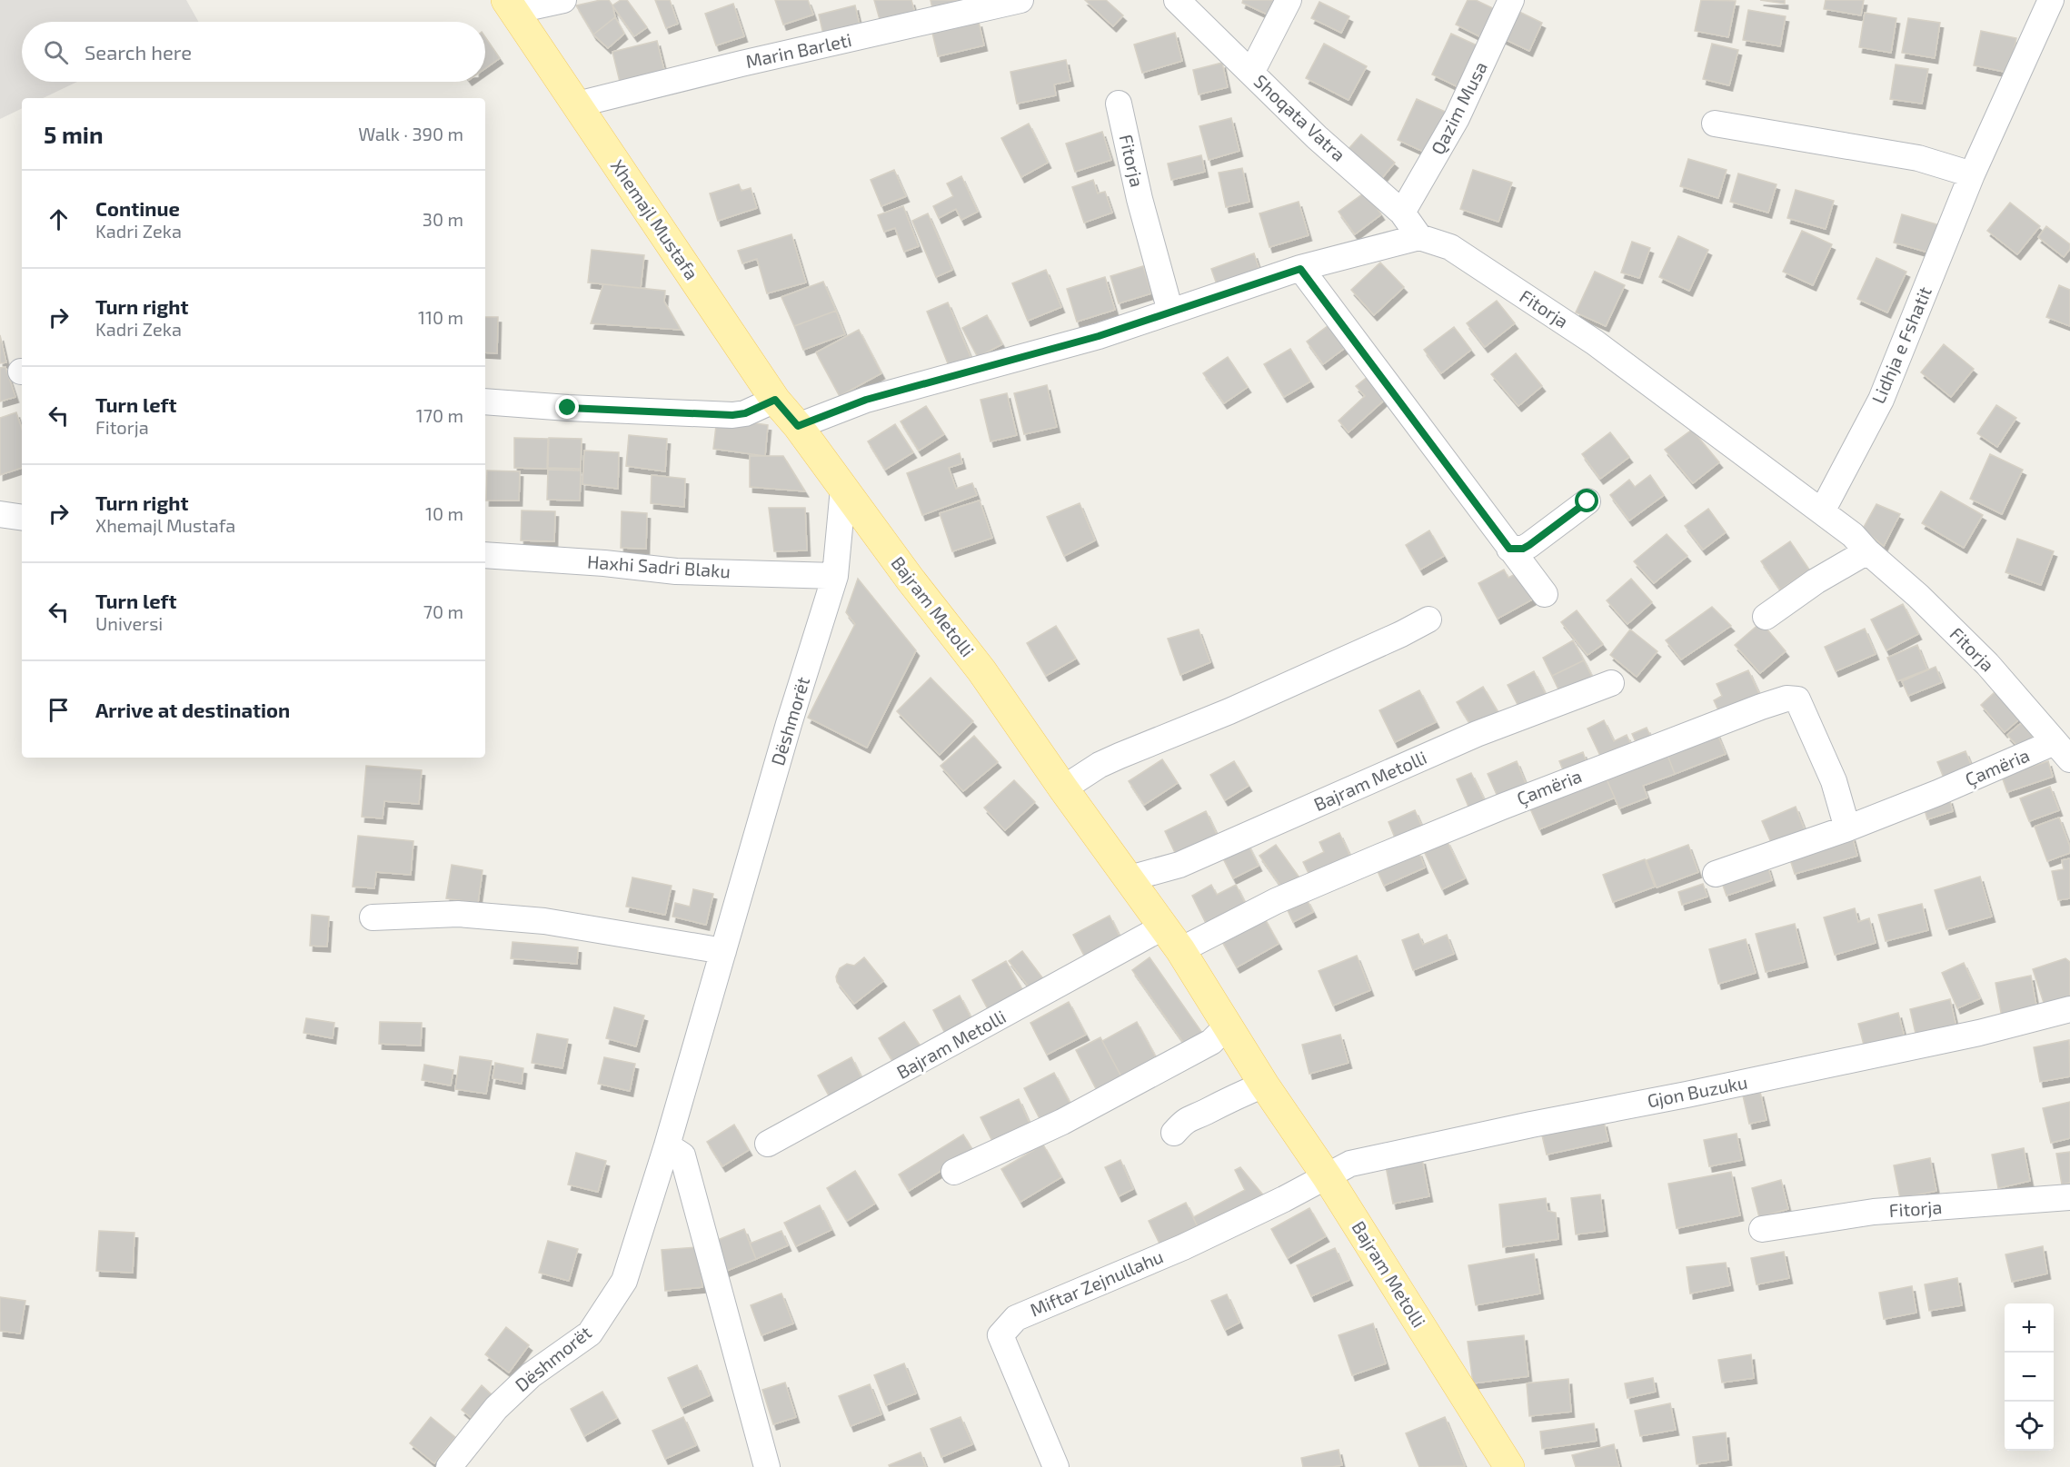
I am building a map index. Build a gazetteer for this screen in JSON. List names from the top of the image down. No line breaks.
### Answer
{"streets":{"main road":["Xhemajl Mustafa","Bajram Metolli"],"street":["Marin Barleti","Qazim Musa","Shoqata Vatra","Fitorja","Lidhja e Fshatit","Haxhi Sadri Blaku","Dëshmorët","Çamëria","Gjon Buzuku","Miftar Zejnullahu"]},"crossings":[["Marin Barleti","Xhemajl Mustafa"],["Qazim Musa","Shoqata Vatra"],["Shoqata Vatra","Fitorja"],["Fitorja","Lidhja e Fshatit"],["Fitorja","Çamëria"],["Xhemajl Mustafa","Bajram Metolli"],["Haxhi Sadri Blaku","Dëshmorët"],["Bajram Metolli","Dëshmorët"],["Bajram Metolli","Çamëria"],["Bajram Metolli","Gjon Buzuku"],["Bajram Metolli","Miftar Zejnullahu"],["Gjon Buzuku","Miftar Zejnullahu"]],"page":{"search":"Search here","heading":["5 min","Walk · 390 m"],"list":[["Continue","Kadri Zeka","30 m"],["Turn right","Kadri Zeka","110 m"],["Turn left","Fitorja","170 m"],["Turn right","Xhemajl Mustafa","10 m"],["Turn left","Universi","70 m"],"Arrive at destination"],"map_buttons":["+","−"]}}
